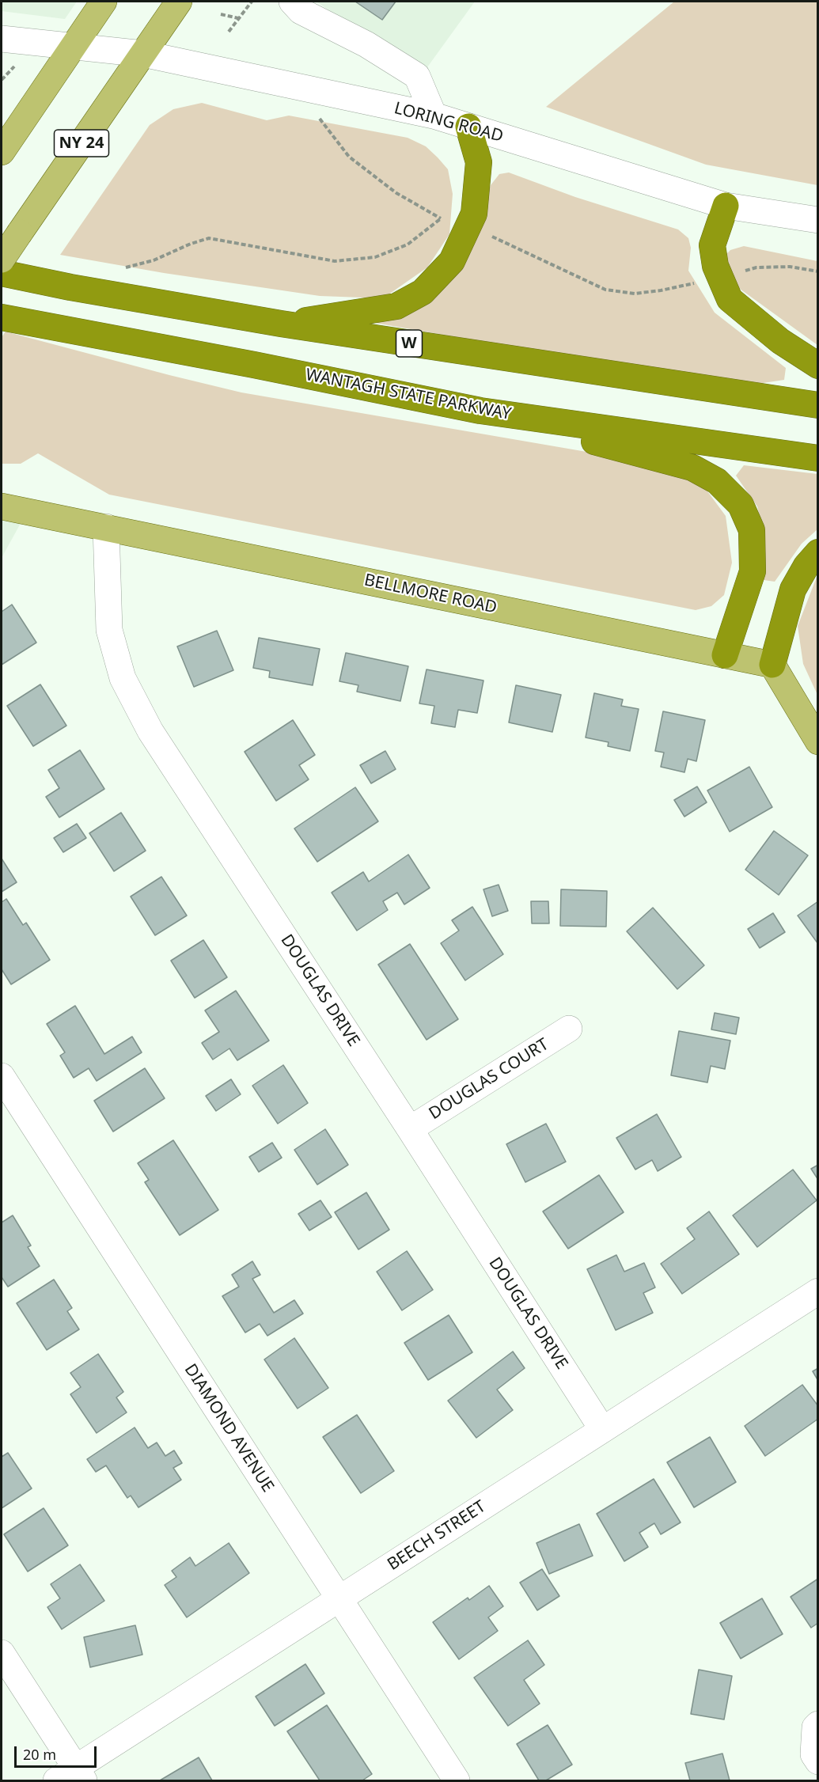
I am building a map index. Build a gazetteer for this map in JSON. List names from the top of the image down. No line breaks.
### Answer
{"streets":{"highway":["W","WANTAGH STATE PARKWAY"],"main road":["NY 24","BELLMORE ROAD"],"street":["LORING ROAD","DOUGLAS DRIVE","DOUGLAS COURT","DIAMOND AVENUE","BEECH STREET"]},"crossings":[["LORING ROAD","NY 24"],["BELLMORE ROAD","DOUGLAS DRIVE"],["DOUGLAS DRIVE","DOUGLAS COURT"],["DOUGLAS DRIVE","BEECH STREET"],["DIAMOND AVENUE","BEECH STREET"]],"scale_bar":"20 m"}
